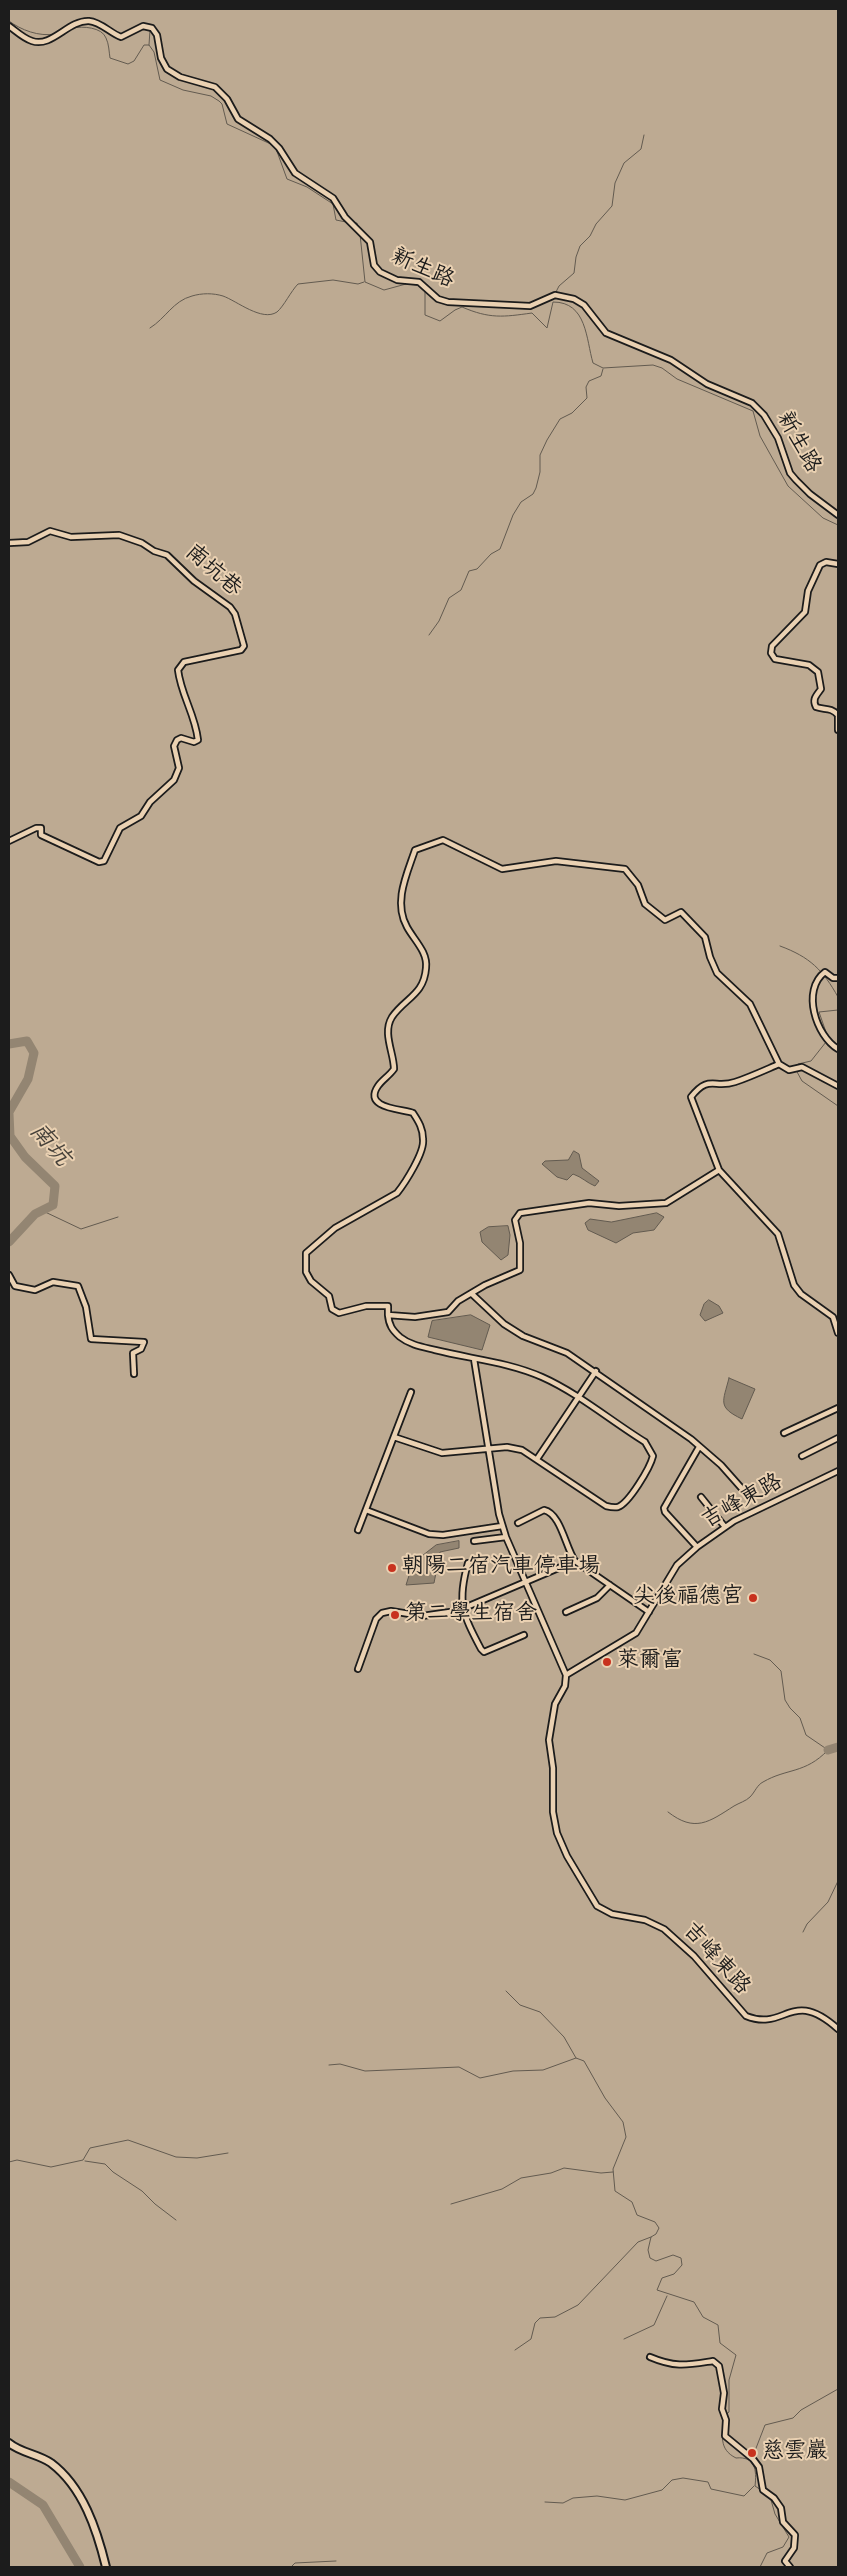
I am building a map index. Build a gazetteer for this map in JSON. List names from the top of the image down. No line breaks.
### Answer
{"streets":{"street":["新生路","南坑巷","吉峰東路"]},"water":["南坑"],"places":["朝陽二宿汽車停車場","尖後福德宮","第二學生宿舍","萊爾富","慈雲巖"]}
